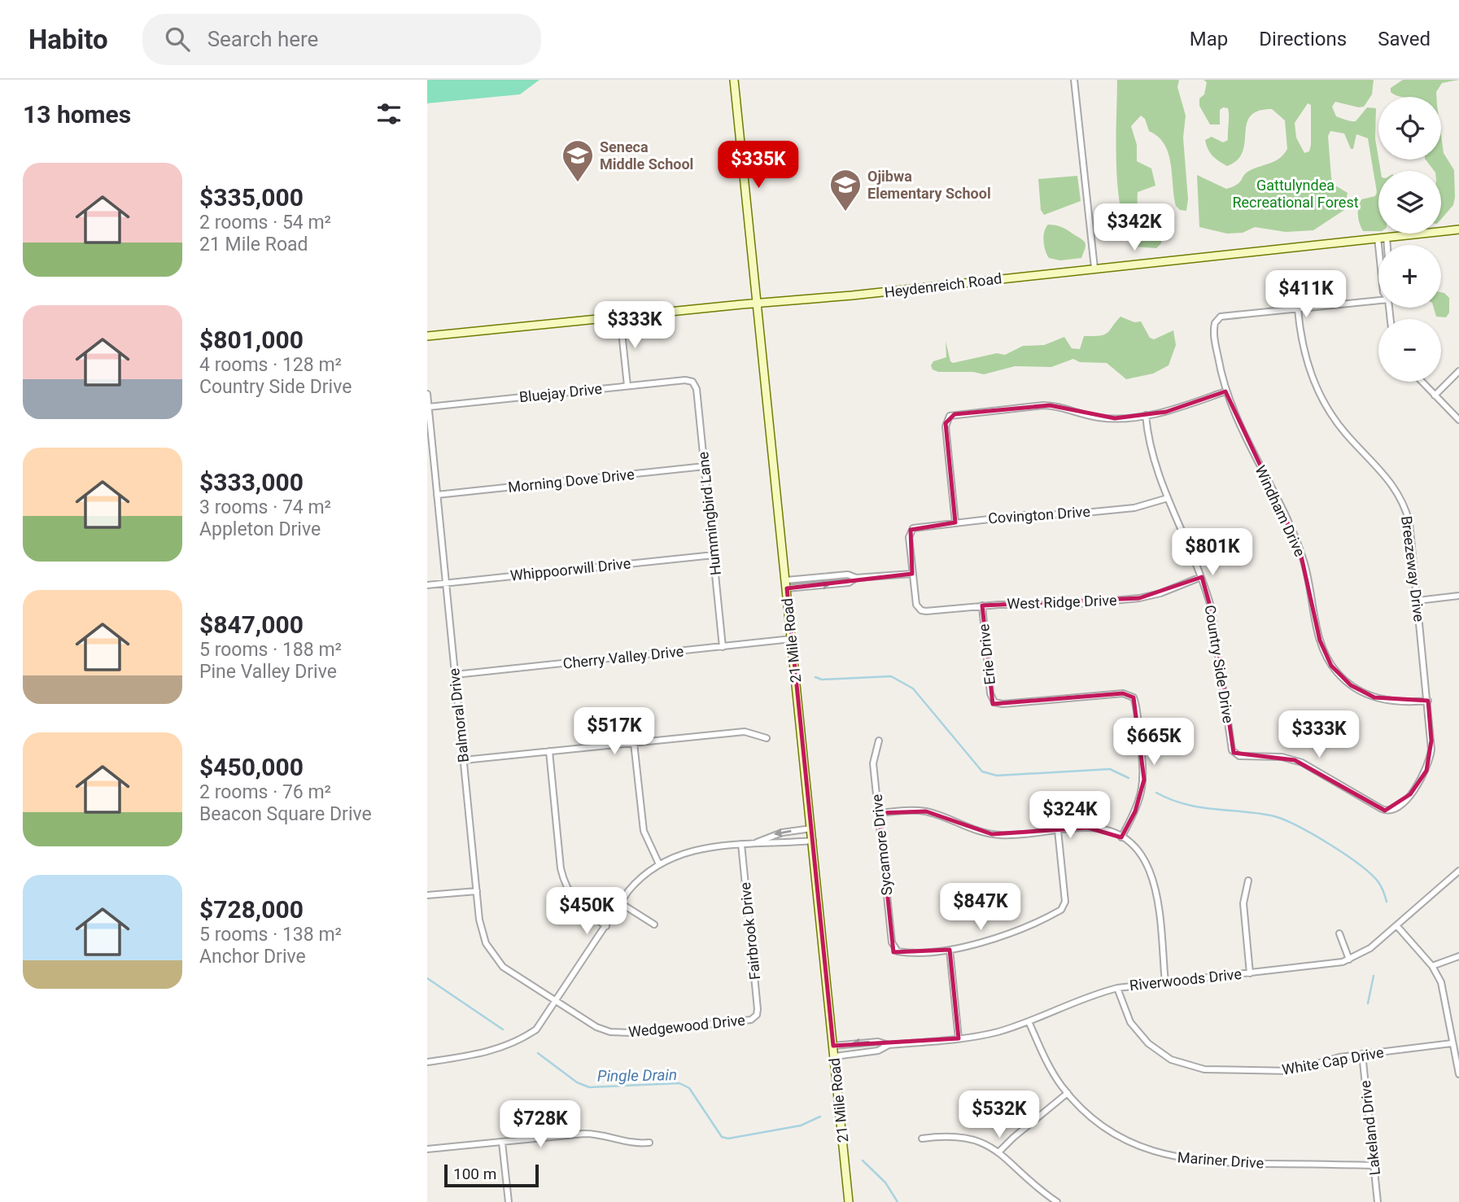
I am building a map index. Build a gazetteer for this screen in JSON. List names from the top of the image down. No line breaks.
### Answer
{"streets":{"street":["Heydenreich Road","Bluejay Drive","Morning Dove Drive","Windham Drive","Hummingbird Lane","Covington Drive","Breezeway Drive","Whippoorwill Drive","West Ridge Drive","21 Mile Road","Erie Drive","Cherry Valley Drive","Country Side Drive","Balmoral Drive","Sycamore Drive","Fairbrook Drive","Riverwoods Drive","Wedgewood Drive","White Cap Drive","Lakeland Drive","Mariner Drive"]},"crossings":[["Heydenreich Road","21 Mile Road"],["Bluejay Drive","Hummingbird Lane"],["Bluejay Drive","Balmoral Drive"],["Morning Dove Drive","Hummingbird Lane"],["Morning Dove Drive","Balmoral Drive"],["Windham Drive","Breezeway Drive"],["Hummingbird Lane","Whippoorwill Drive"],["Hummingbird Lane","Cherry Valley Drive"],["Covington Drive","West Ridge Drive"],["Covington Drive","Country Side Drive"],["Breezeway Drive","Country Side Drive"],["Whippoorwill Drive","Balmoral Drive"],["West Ridge Drive","Erie Drive"],["West Ridge Drive","Country Side Drive"],["21 Mile Road","Cherry Valley Drive"],["21 Mile Road","Riverwoods Drive"],["Cherry Valley Drive","Balmoral Drive"],["Balmoral Drive","Wedgewood Drive"],["Fairbrook Drive","Wedgewood Drive"],["Riverwoods Drive","White Cap Drive"],["Riverwoods Drive","Mariner Drive"],["White Cap Drive","Lakeland Drive"],["Lakeland Drive","Mariner Drive"]],"water":["Pingle Drain"],"parks":["Gattulyndea Recreational Forest"],"places":{"school or university":["Seneca Middle School","Ojibwa Elementary School"]},"scale_bar":"100 m","page":{"header":"Habito","search":"Search here","nav":["Map","Directions","Saved"],"heading":"13 homes","map_buttons":["+","−"],"price":["$335K","$342K","$411K","$333K","$801K","$517K","$333K","$665K","$324K","$847K","$450K","$532K","$728K"],"list":[{"name":"$335,000","note":"2 rooms · 54 m² · 21 Mile Road"},{"name":"$801,000","note":"4 rooms · 128 m² · Country Side Drive"},{"name":"$333,000","note":"3 rooms · 74 m² · Appleton Drive"},{"name":"$847,000","note":"5 rooms · 188 m² · Pine Valley Drive"},{"name":"$450,000","note":"2 rooms · 76 m² · Beacon Square Drive"},{"name":"$728,000","note":"5 rooms · 138 m² · Anchor Drive"}],"scale":"100 m"}}
